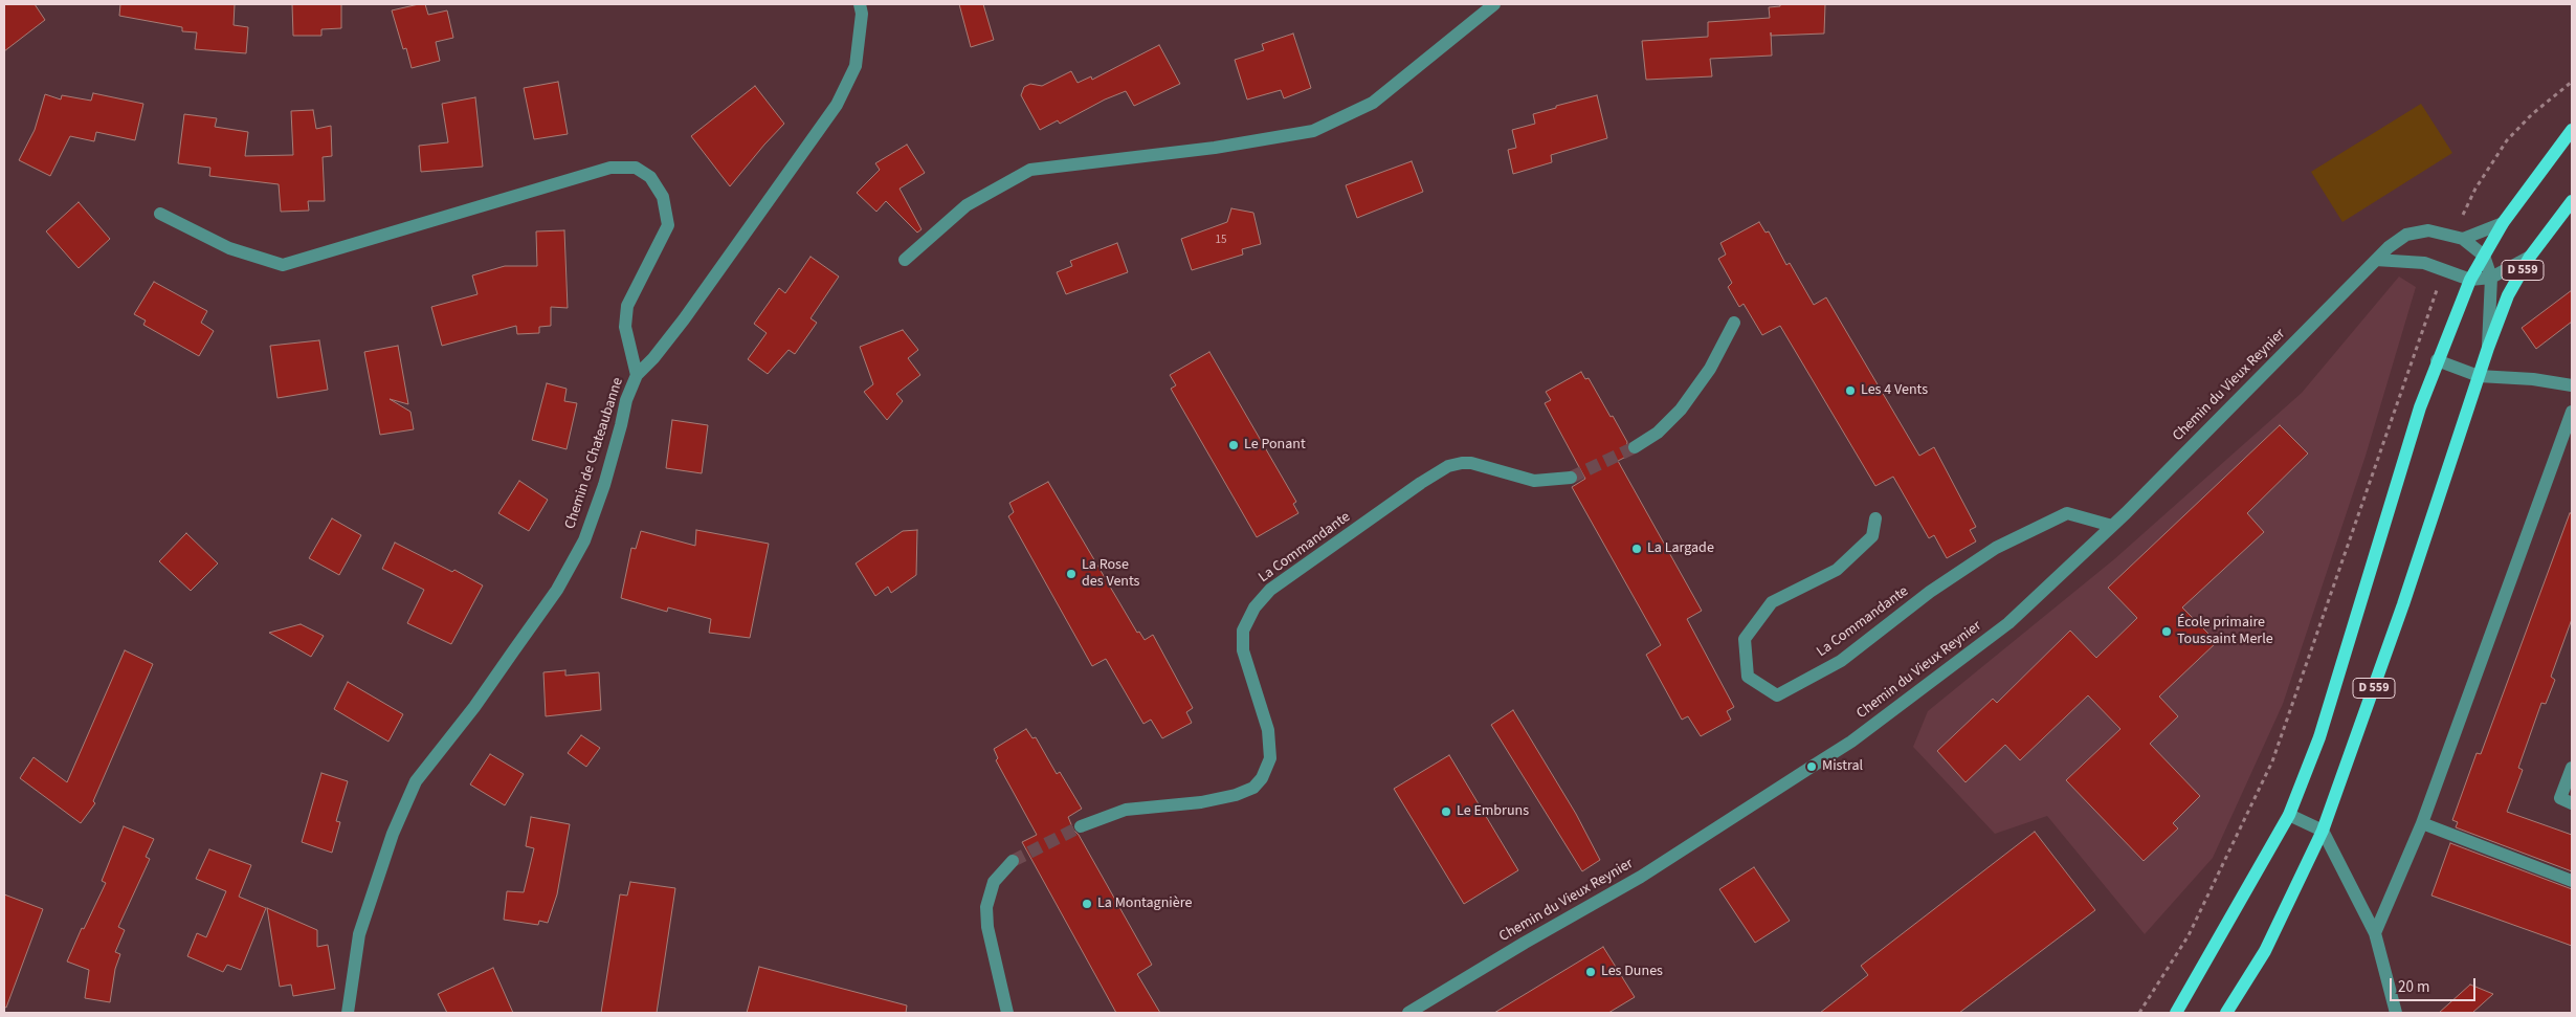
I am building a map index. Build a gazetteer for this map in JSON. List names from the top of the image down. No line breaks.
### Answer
{"streets":{"main road":["D 559"],"street":["Chemin du Vieux Reynier","Chemin de Chateaubanne","La Commandante"]},"crossings":[["D 559","Chemin du Vieux Reynier"],["Chemin du Vieux Reynier","La Commandante"]],"places":["Les 4 Vents","Le Ponant","La Largade","La Rose des Vents","École primaire Toussaint Merle","Mistral","Le Embruns","La Montagnière","Les Dunes"],"house_numbers":["15"],"scale_bar":"20 m"}
